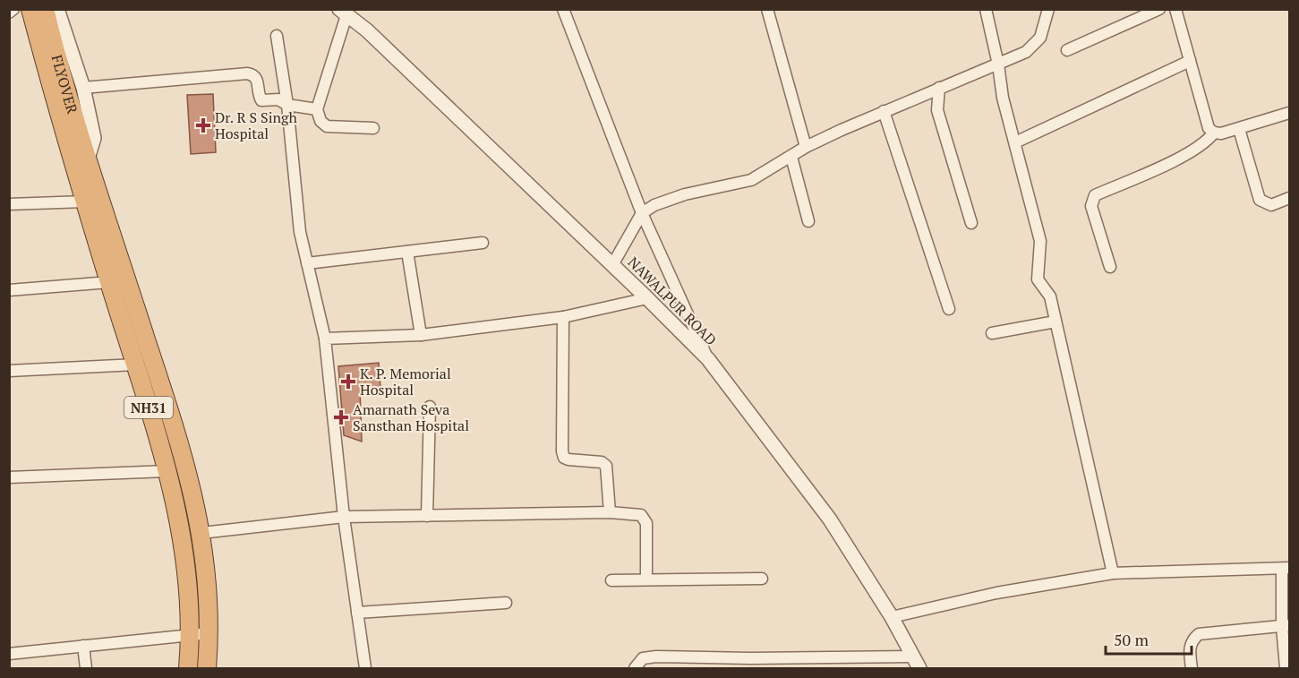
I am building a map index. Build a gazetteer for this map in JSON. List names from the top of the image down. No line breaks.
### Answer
{"streets":{"highway":["FLYOVER","NH31"],"street":["NAWALPUR ROAD"]},"crossings":[["FLYOVER","NH31"]],"places":{"health":["Dr. R S Singh Hospital","K. P. Memorial Hospital","Amarnath Seva Sansthan Hospital"]},"scale_bar":"50 m"}
